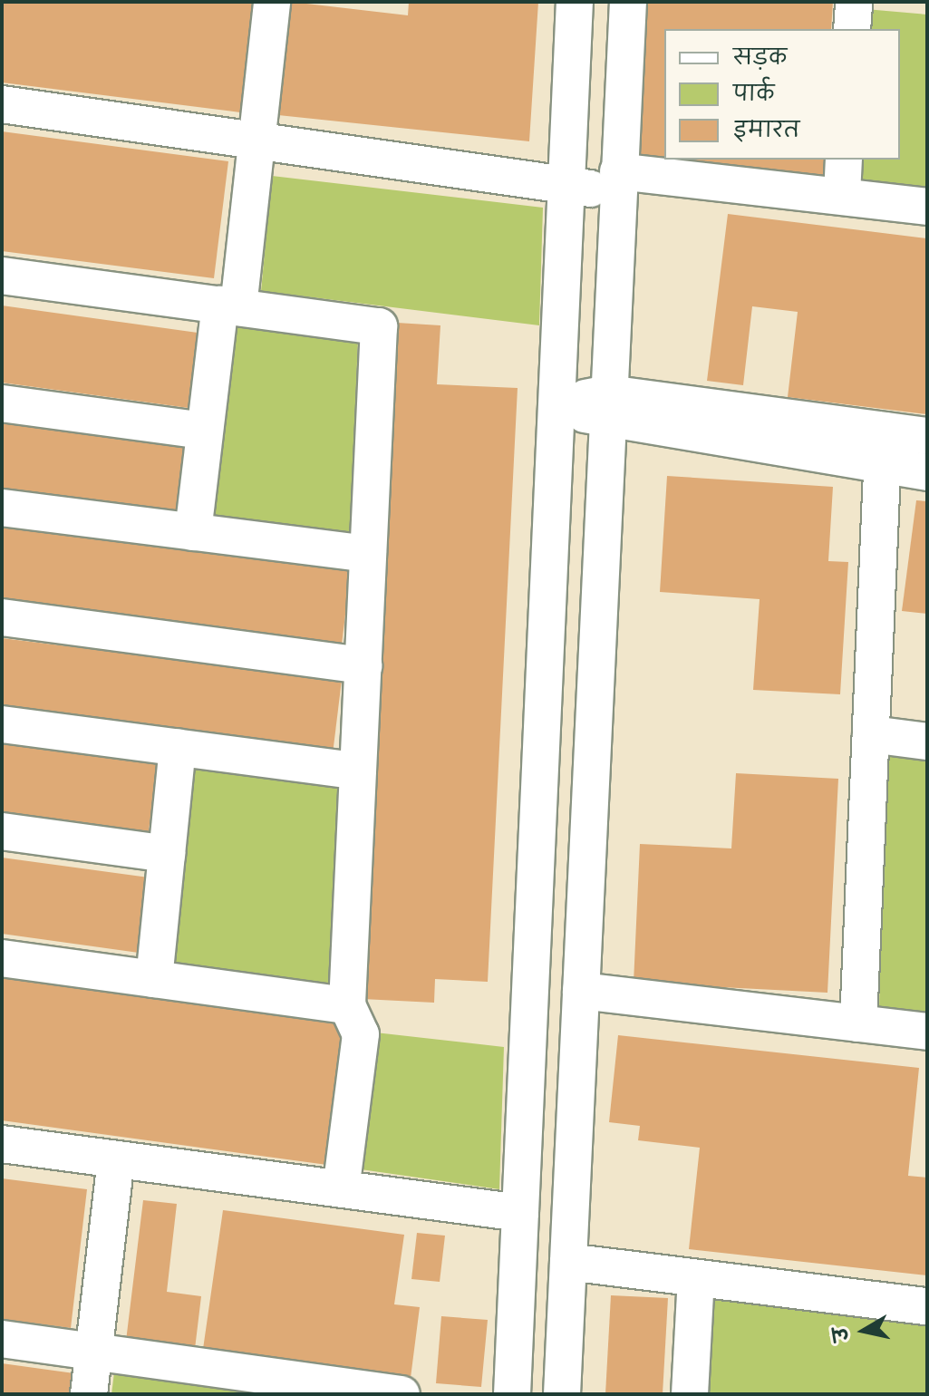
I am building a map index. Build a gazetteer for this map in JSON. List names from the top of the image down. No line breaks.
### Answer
{"legend":["सड़क","पार्क","इमारत"],"north":"left"}
